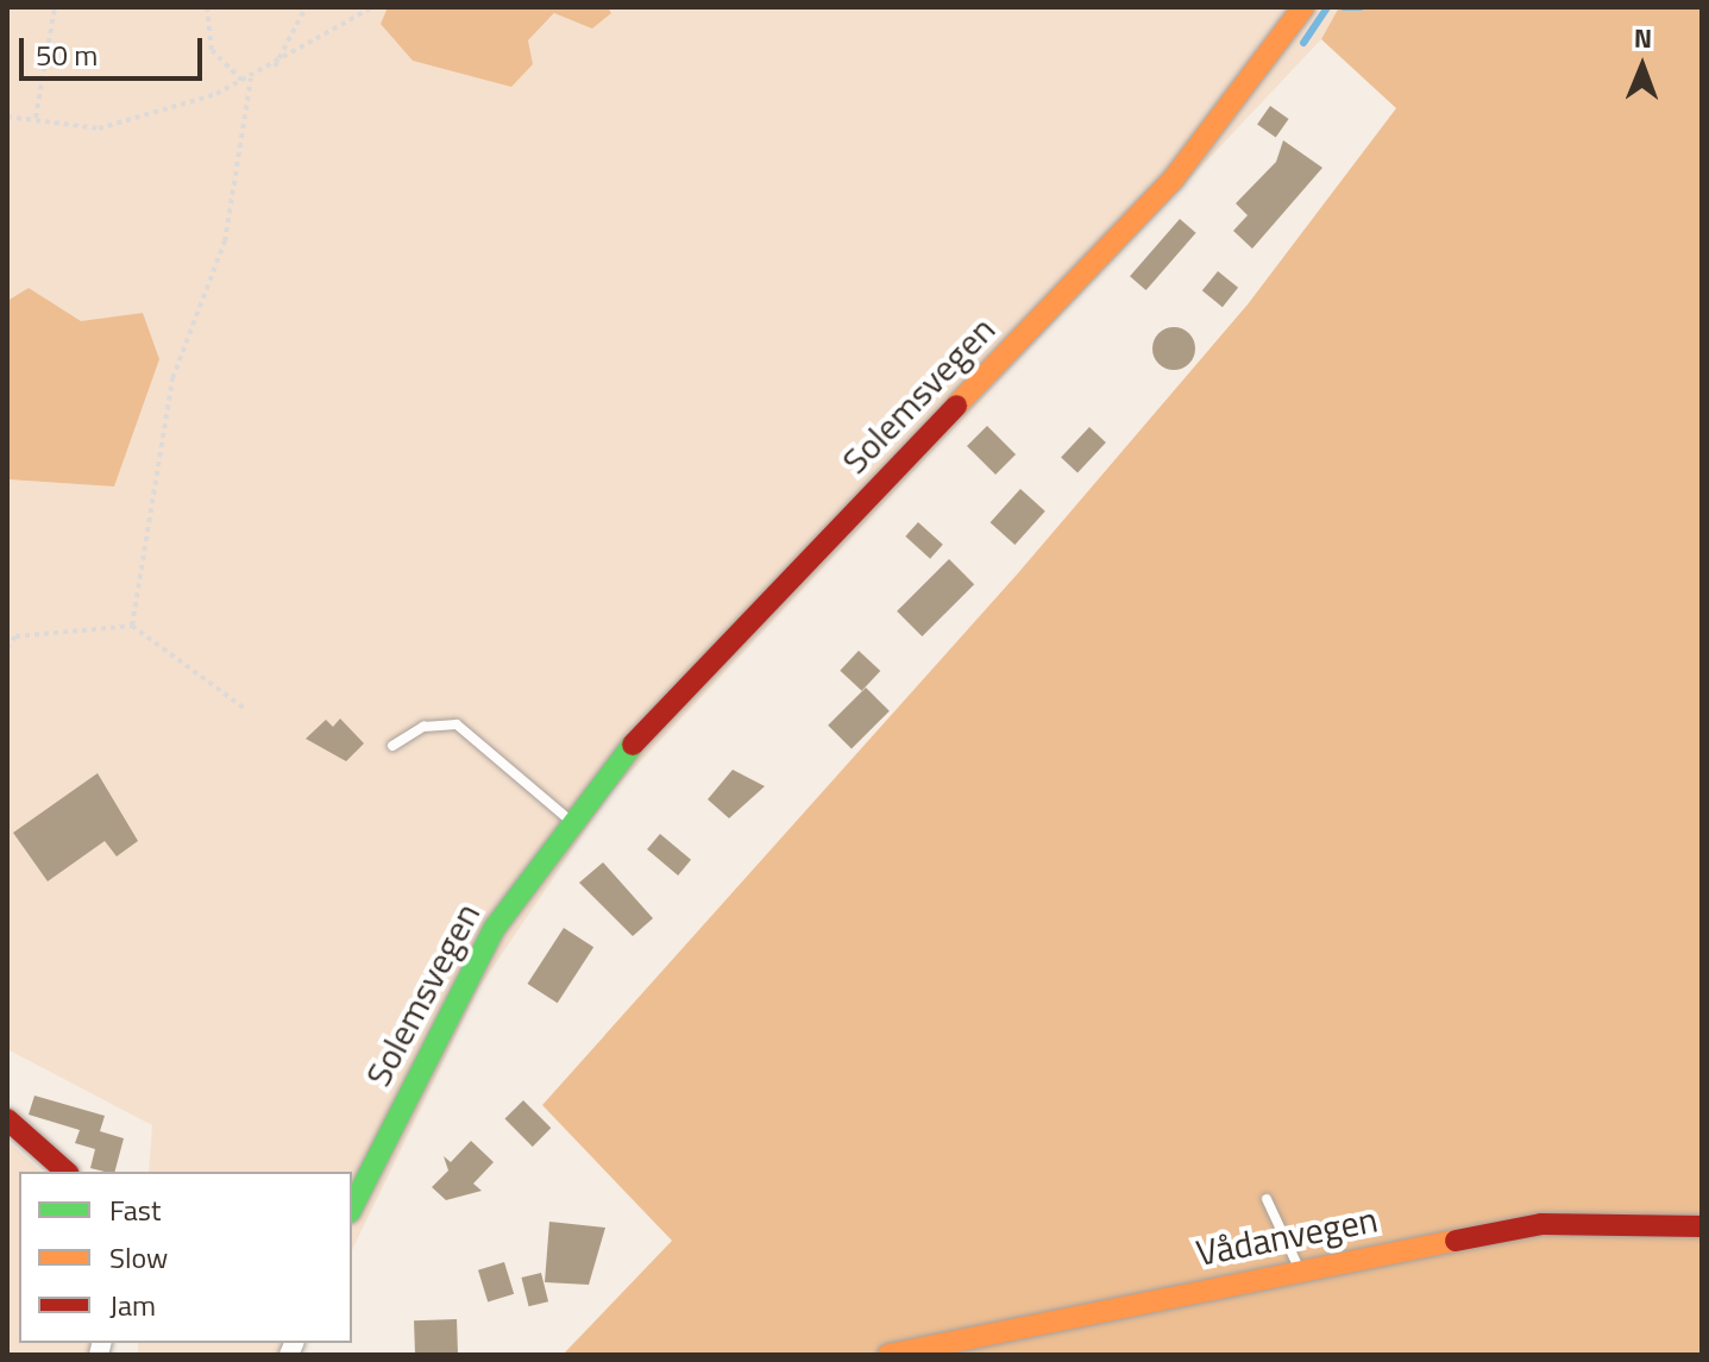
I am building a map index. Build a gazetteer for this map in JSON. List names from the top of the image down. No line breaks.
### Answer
{"streets":{"street":["Solemsvegen","Vådanvegen"]},"legend":["Fast","Slow","Jam"],"scale_bar":"50 m","north":"top"}
